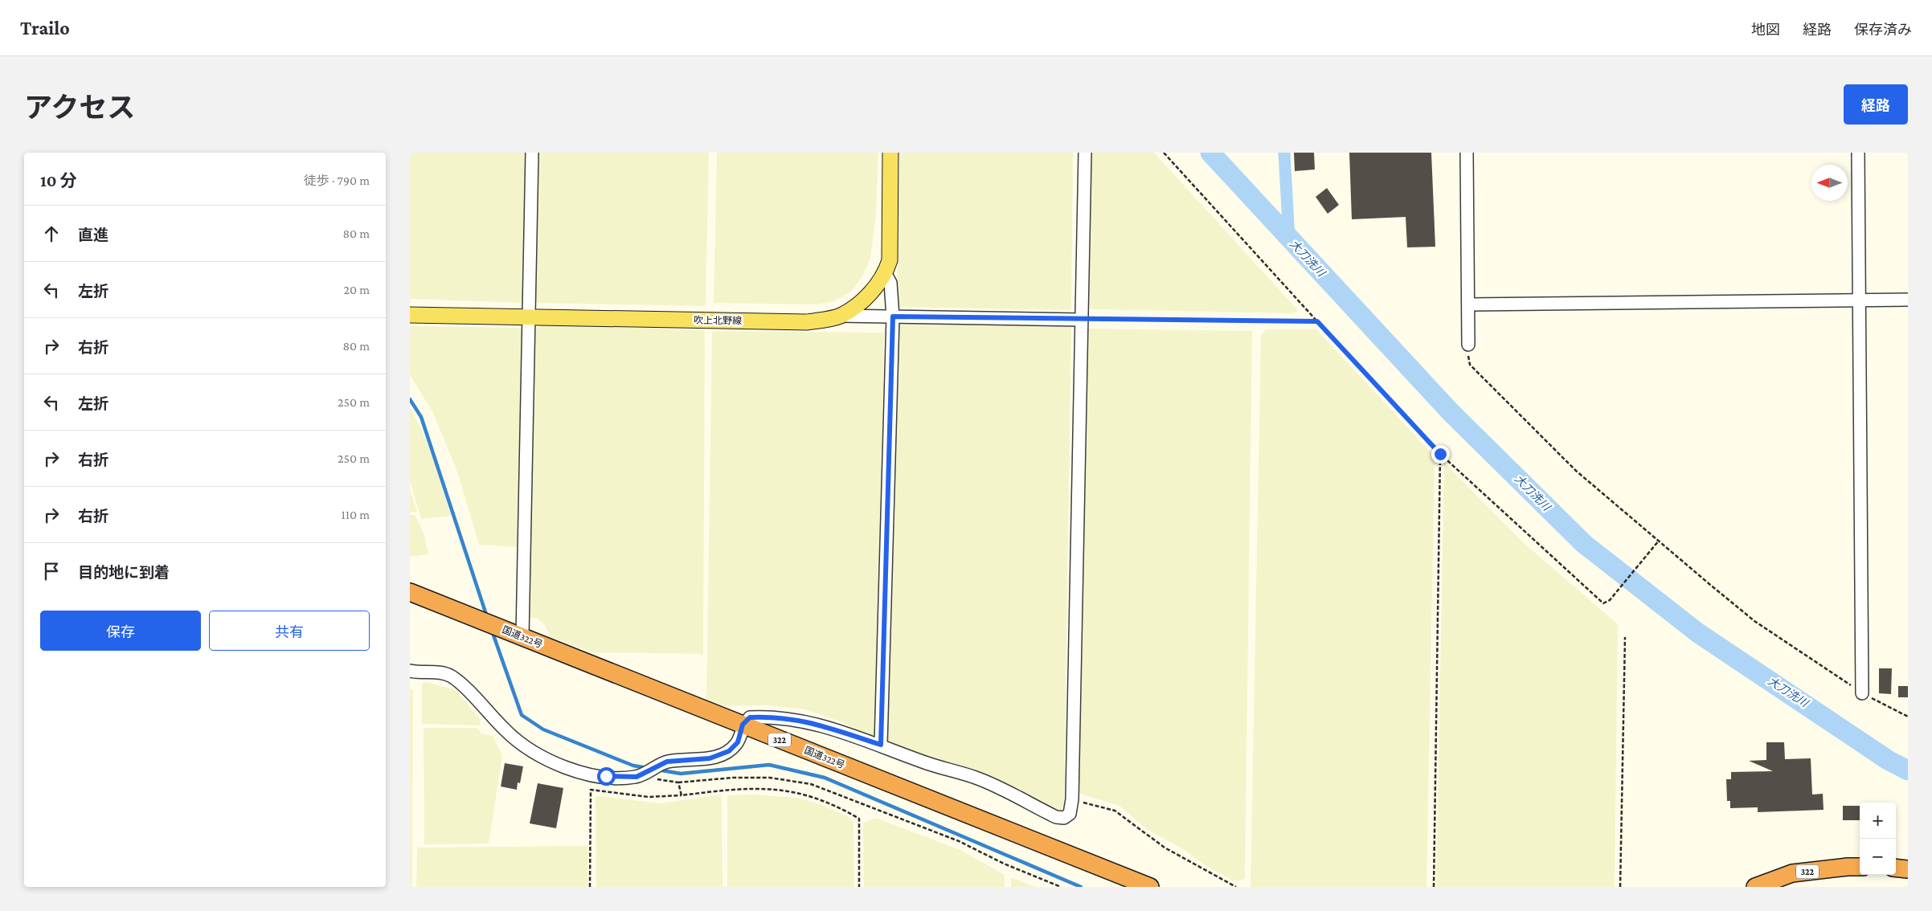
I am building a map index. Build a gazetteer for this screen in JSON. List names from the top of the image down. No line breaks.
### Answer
{"streets":{"highway":["国道322号","322"],"main road":["吹上北野線"]},"water":["大刀洗川"],"north":"left","page":{"header":"Trailo","nav":["地図","経路","保存済み"],"title":"アクセス","buttons":["経路",["保存","共有"]],"heading":["10 分","徒歩 · 790 m"],"list":[["直進","80 m"],["左折","20 m"],["右折","80 m"],["左折","250 m"],["右折","250 m"],["右折","110 m"],"目的地に到着"],"map_buttons":["+","−"]}}
